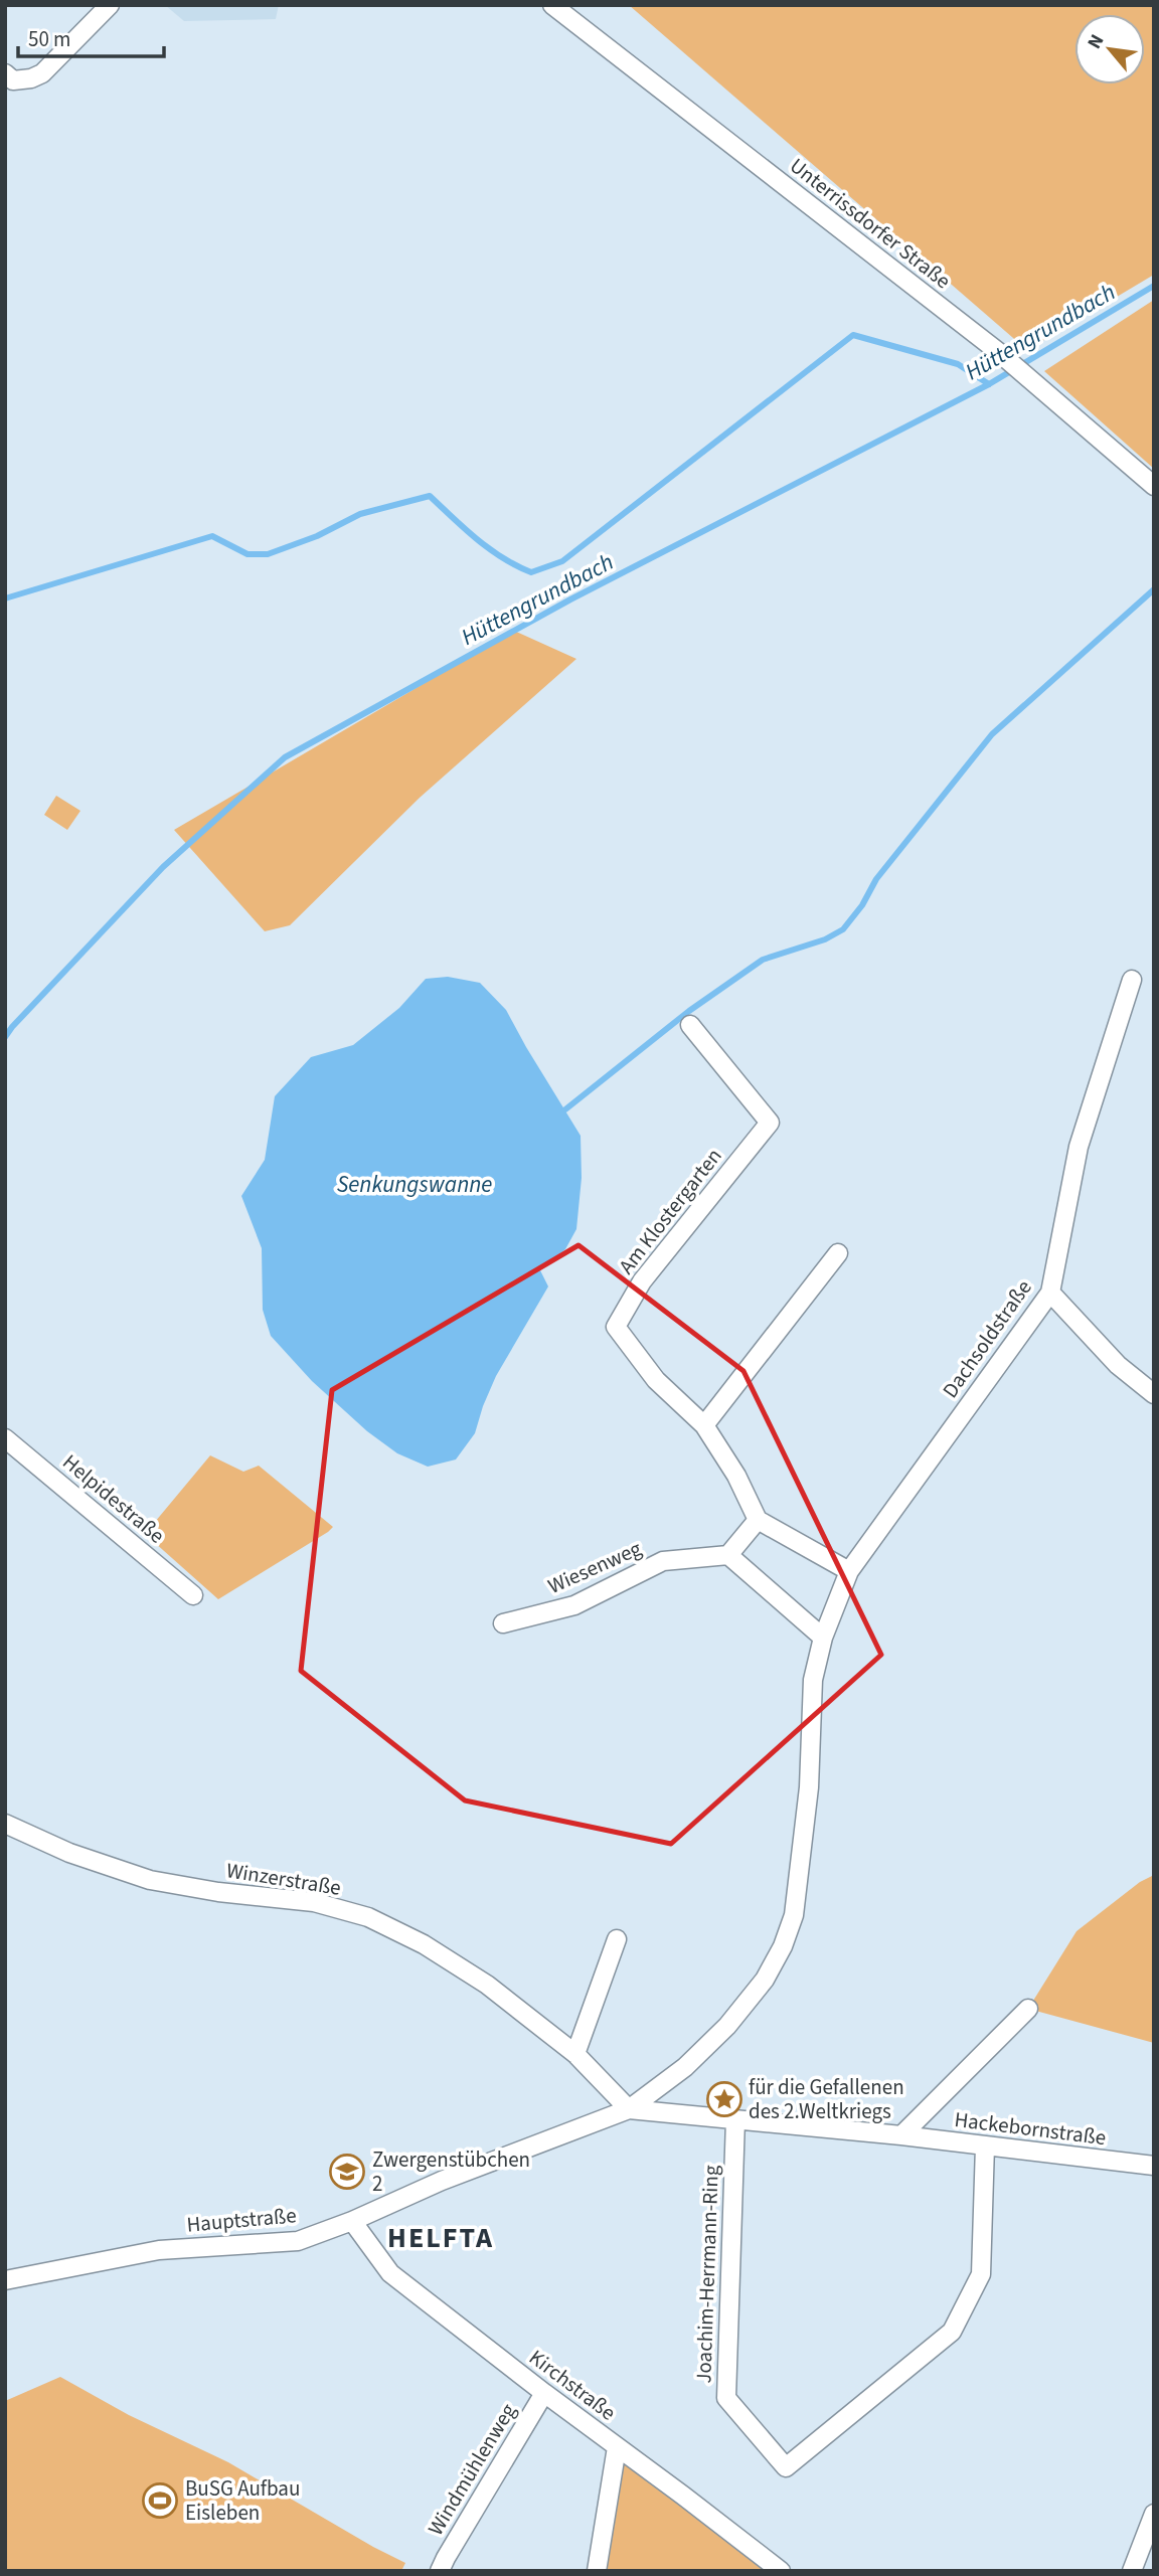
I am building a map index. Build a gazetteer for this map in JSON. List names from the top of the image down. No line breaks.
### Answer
{"streets":{"street":["Unterrissdorfer Straße","Am Klostergarten","Dachsoldstraße","Helpidestraße","Wiesenweg","Winzerstraße","Hackebornstraße","Hauptstraße","Joachim-Herrmann-Ring","Kirchstraße","Windmühlenweg"]},"crossings":[["Dachsoldstraße","Winzerstraße"],["Dachsoldstraße","Hackebornstraße"],["Dachsoldstraße","Hauptstraße"],["Winzerstraße","Hackebornstraße"],["Winzerstraße","Hauptstraße"],["Hackebornstraße","Hauptstraße"],["Hackebornstraße","Joachim-Herrmann-Ring"],["Hauptstraße","Kirchstraße"],["Kirchstraße","Windmühlenweg"]],"districts":["HELFTA"],"water":["Hüttengrundbach","Senkungswanne"],"places":{"place":["für die Gefallenen des 2.Weltkriegs"],"school or university":["Zwergenstübchen 2"],"sports":["BuSG Aufbau Eisleben"]},"scale_bar":"50 m","north":"top left"}
